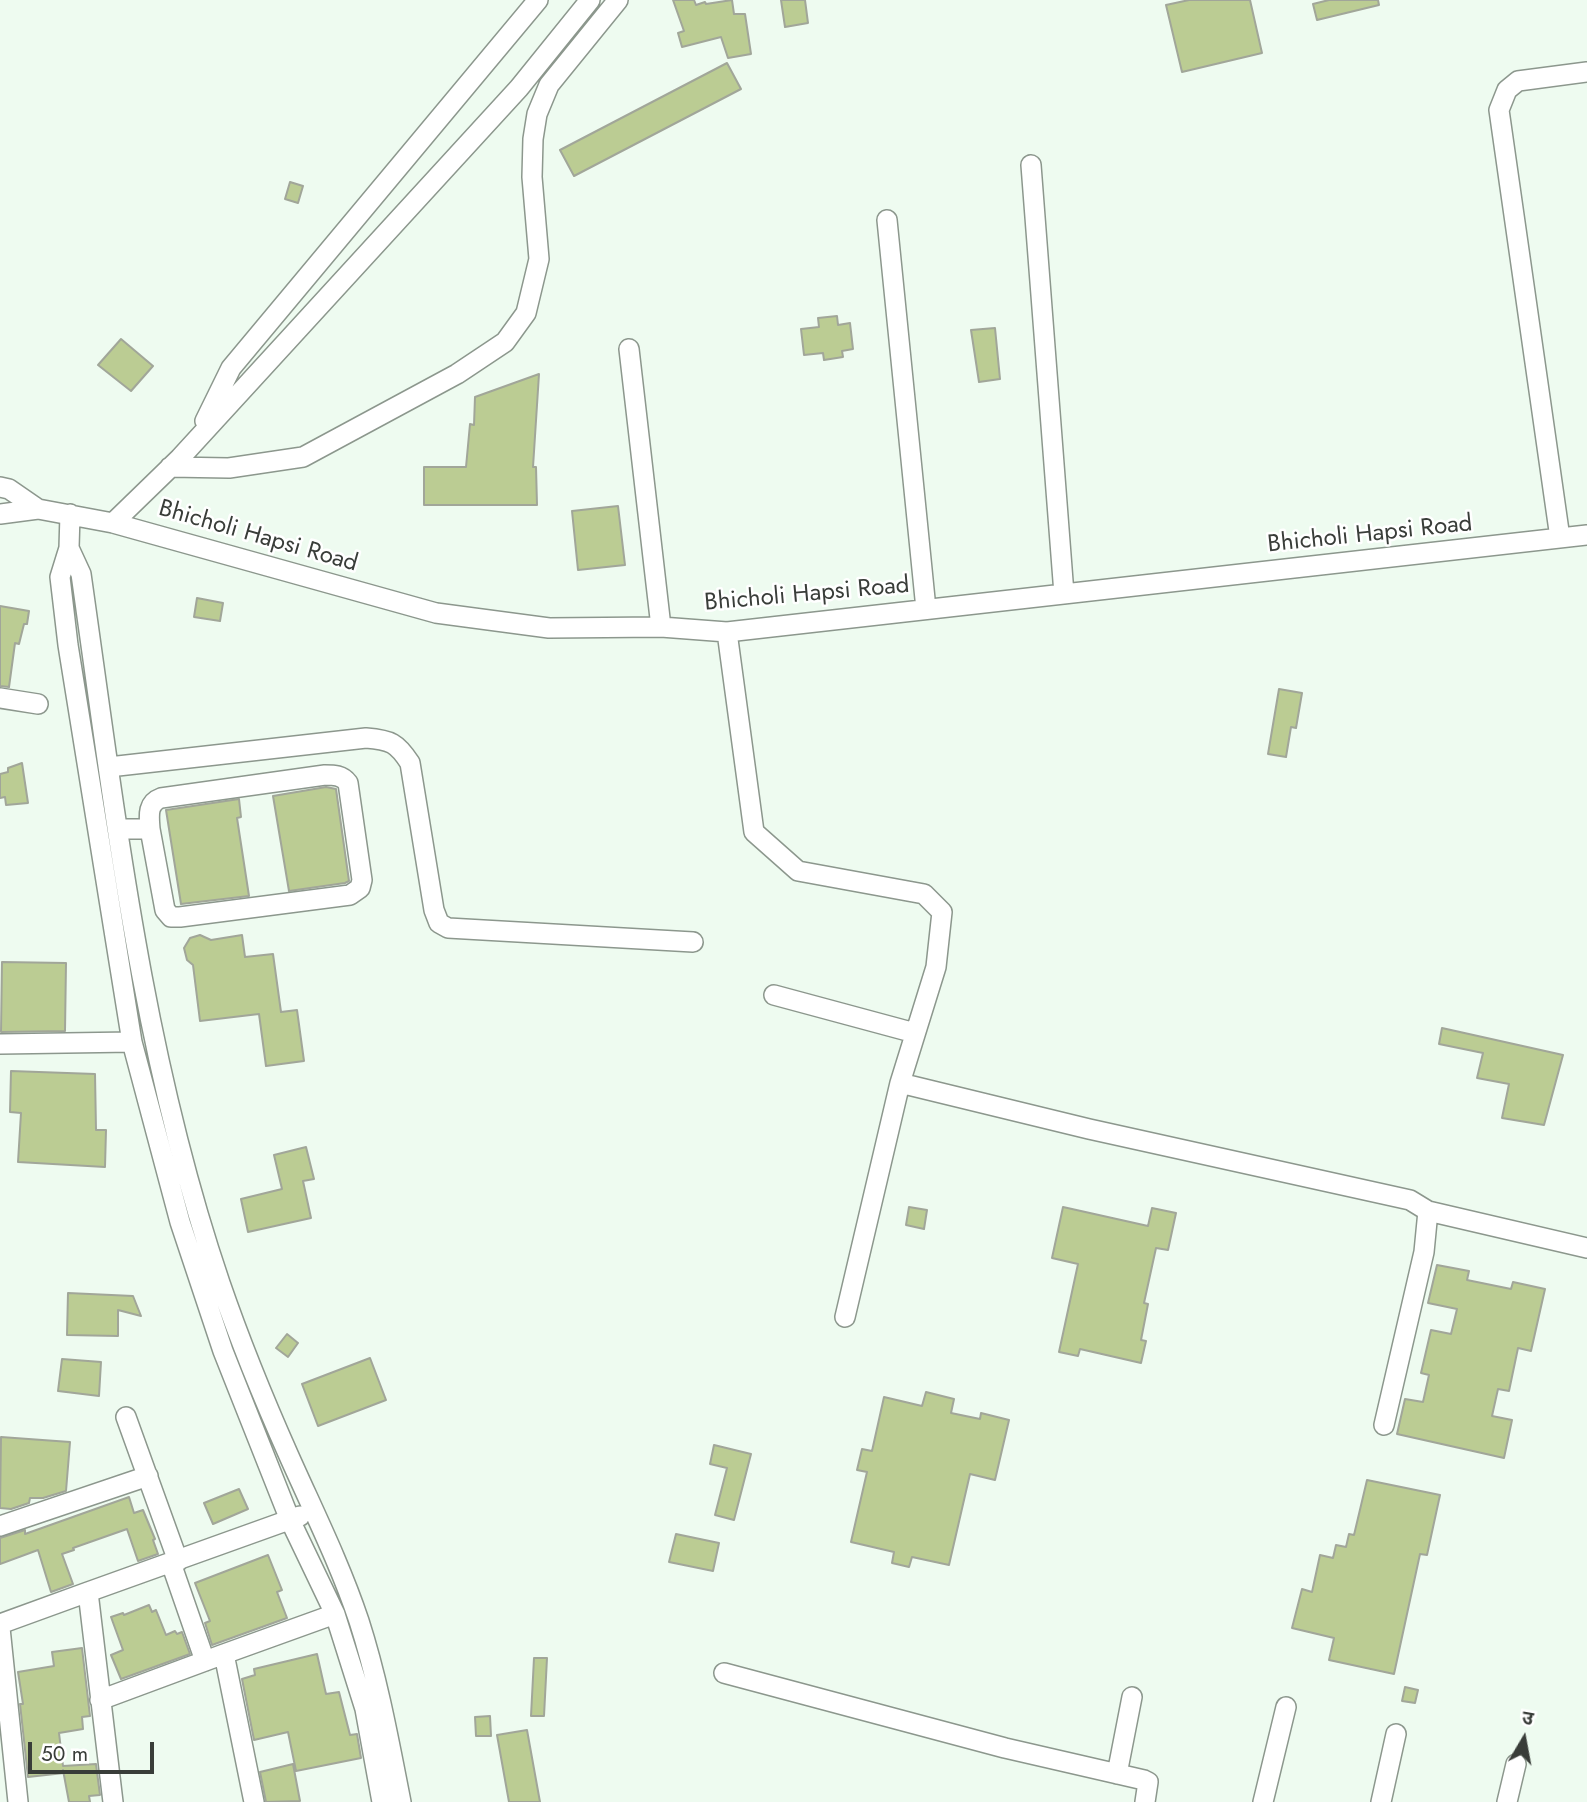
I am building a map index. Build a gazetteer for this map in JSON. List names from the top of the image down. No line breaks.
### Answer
{"streets":{"street":["Bhicholi Hapsi Road"]},"scale_bar":"50 m","north":"top"}
